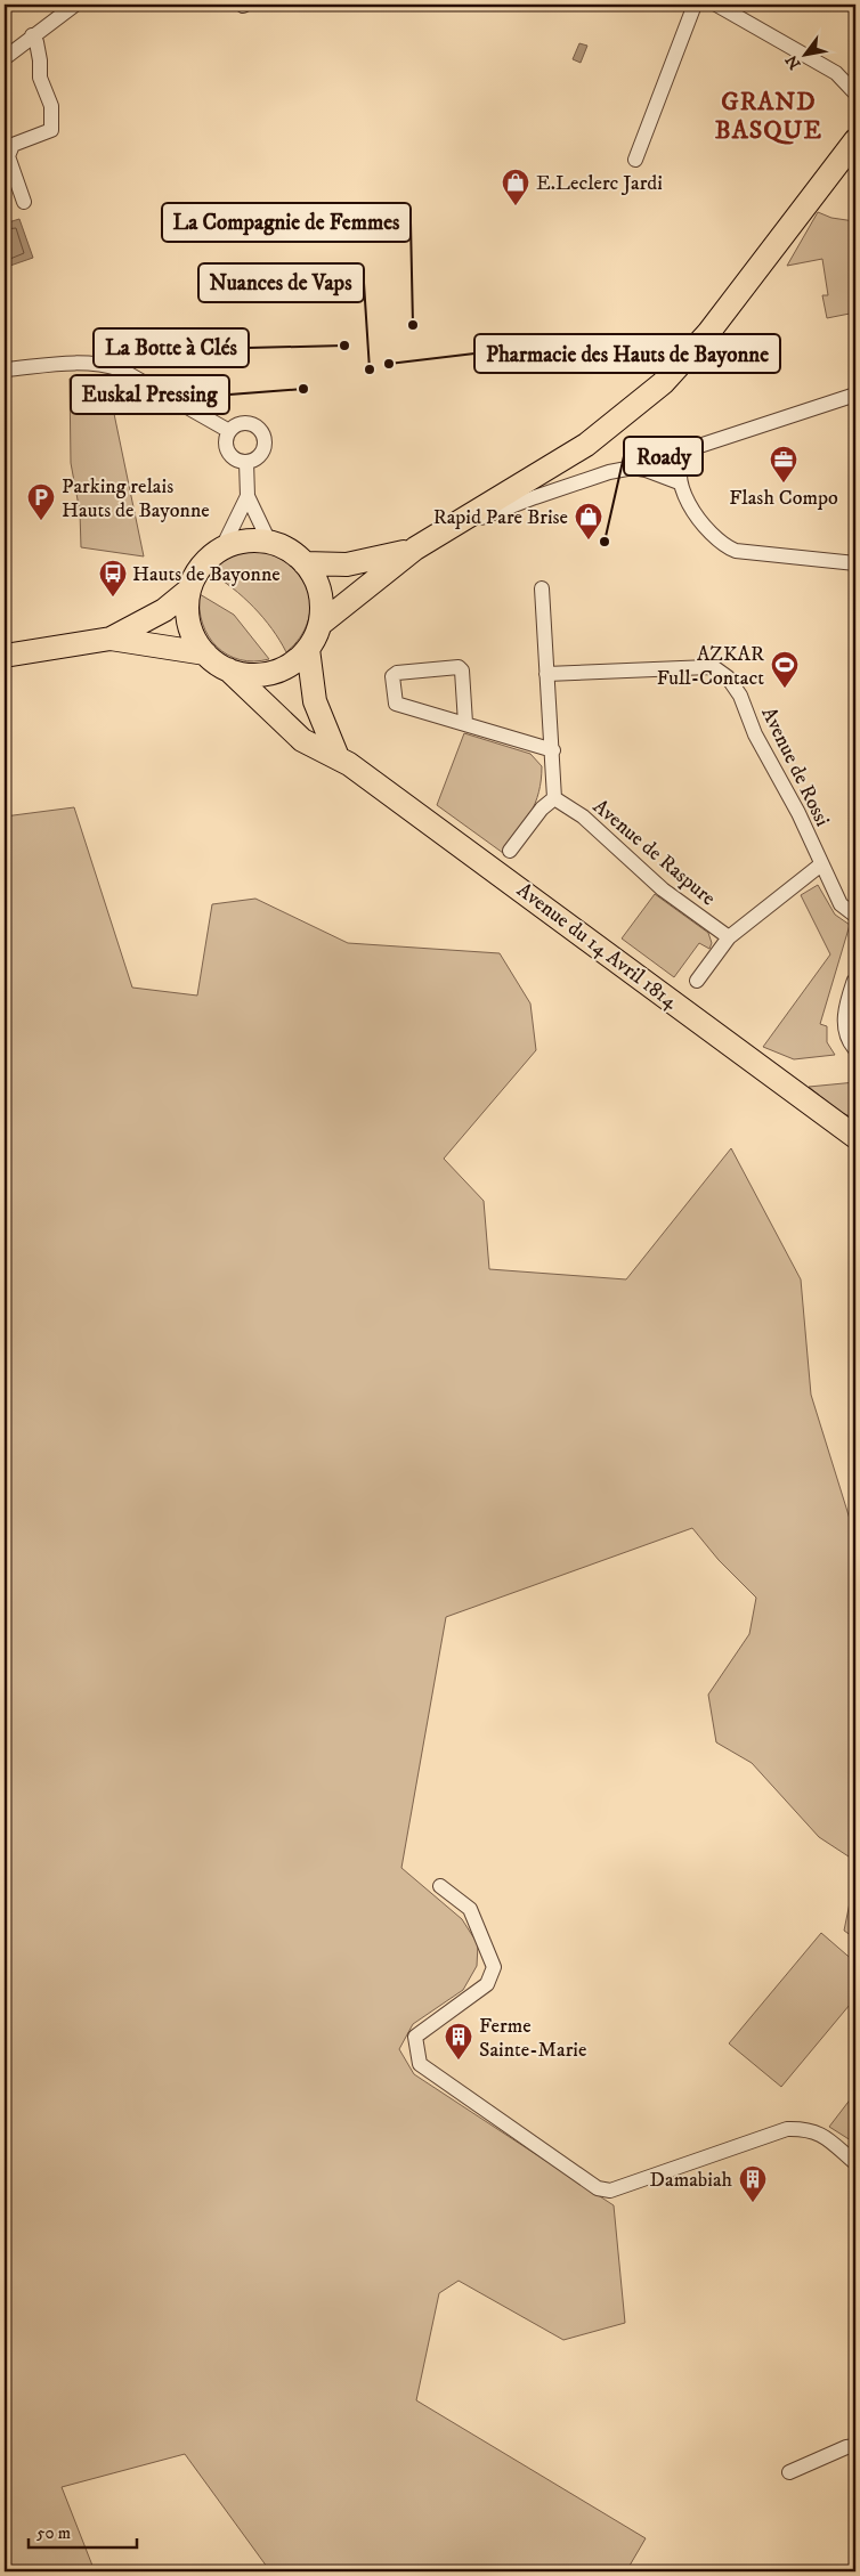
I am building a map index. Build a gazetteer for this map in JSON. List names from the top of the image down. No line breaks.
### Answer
{"streets":{"main road":["Avenue du 14 Avril 1814"],"street":["Avenue de Rossi","Avenue de Raspure"]},"districts":["GRAND BASQUE"],"places":{"shop":["E.Leclerc Jardi","Rapid Pare Brise"],"other":["La Compagnie de Femmes","La Botte à Clés","Pharmacie des Hauts de Bayonne","Nuances de Vaps","Euskal Pressing","Roady"],"office":["Flash Compo"],"parking":["Parking relais Hauts de Bayonne"],"bus stop":["Hauts de Bayonne"],"sports":["AZKAR Full-Contact"],"building":["Ferme Sainte-Marie","Damabiah"]},"scale_bar":"50 m","north":"bottom left"}
